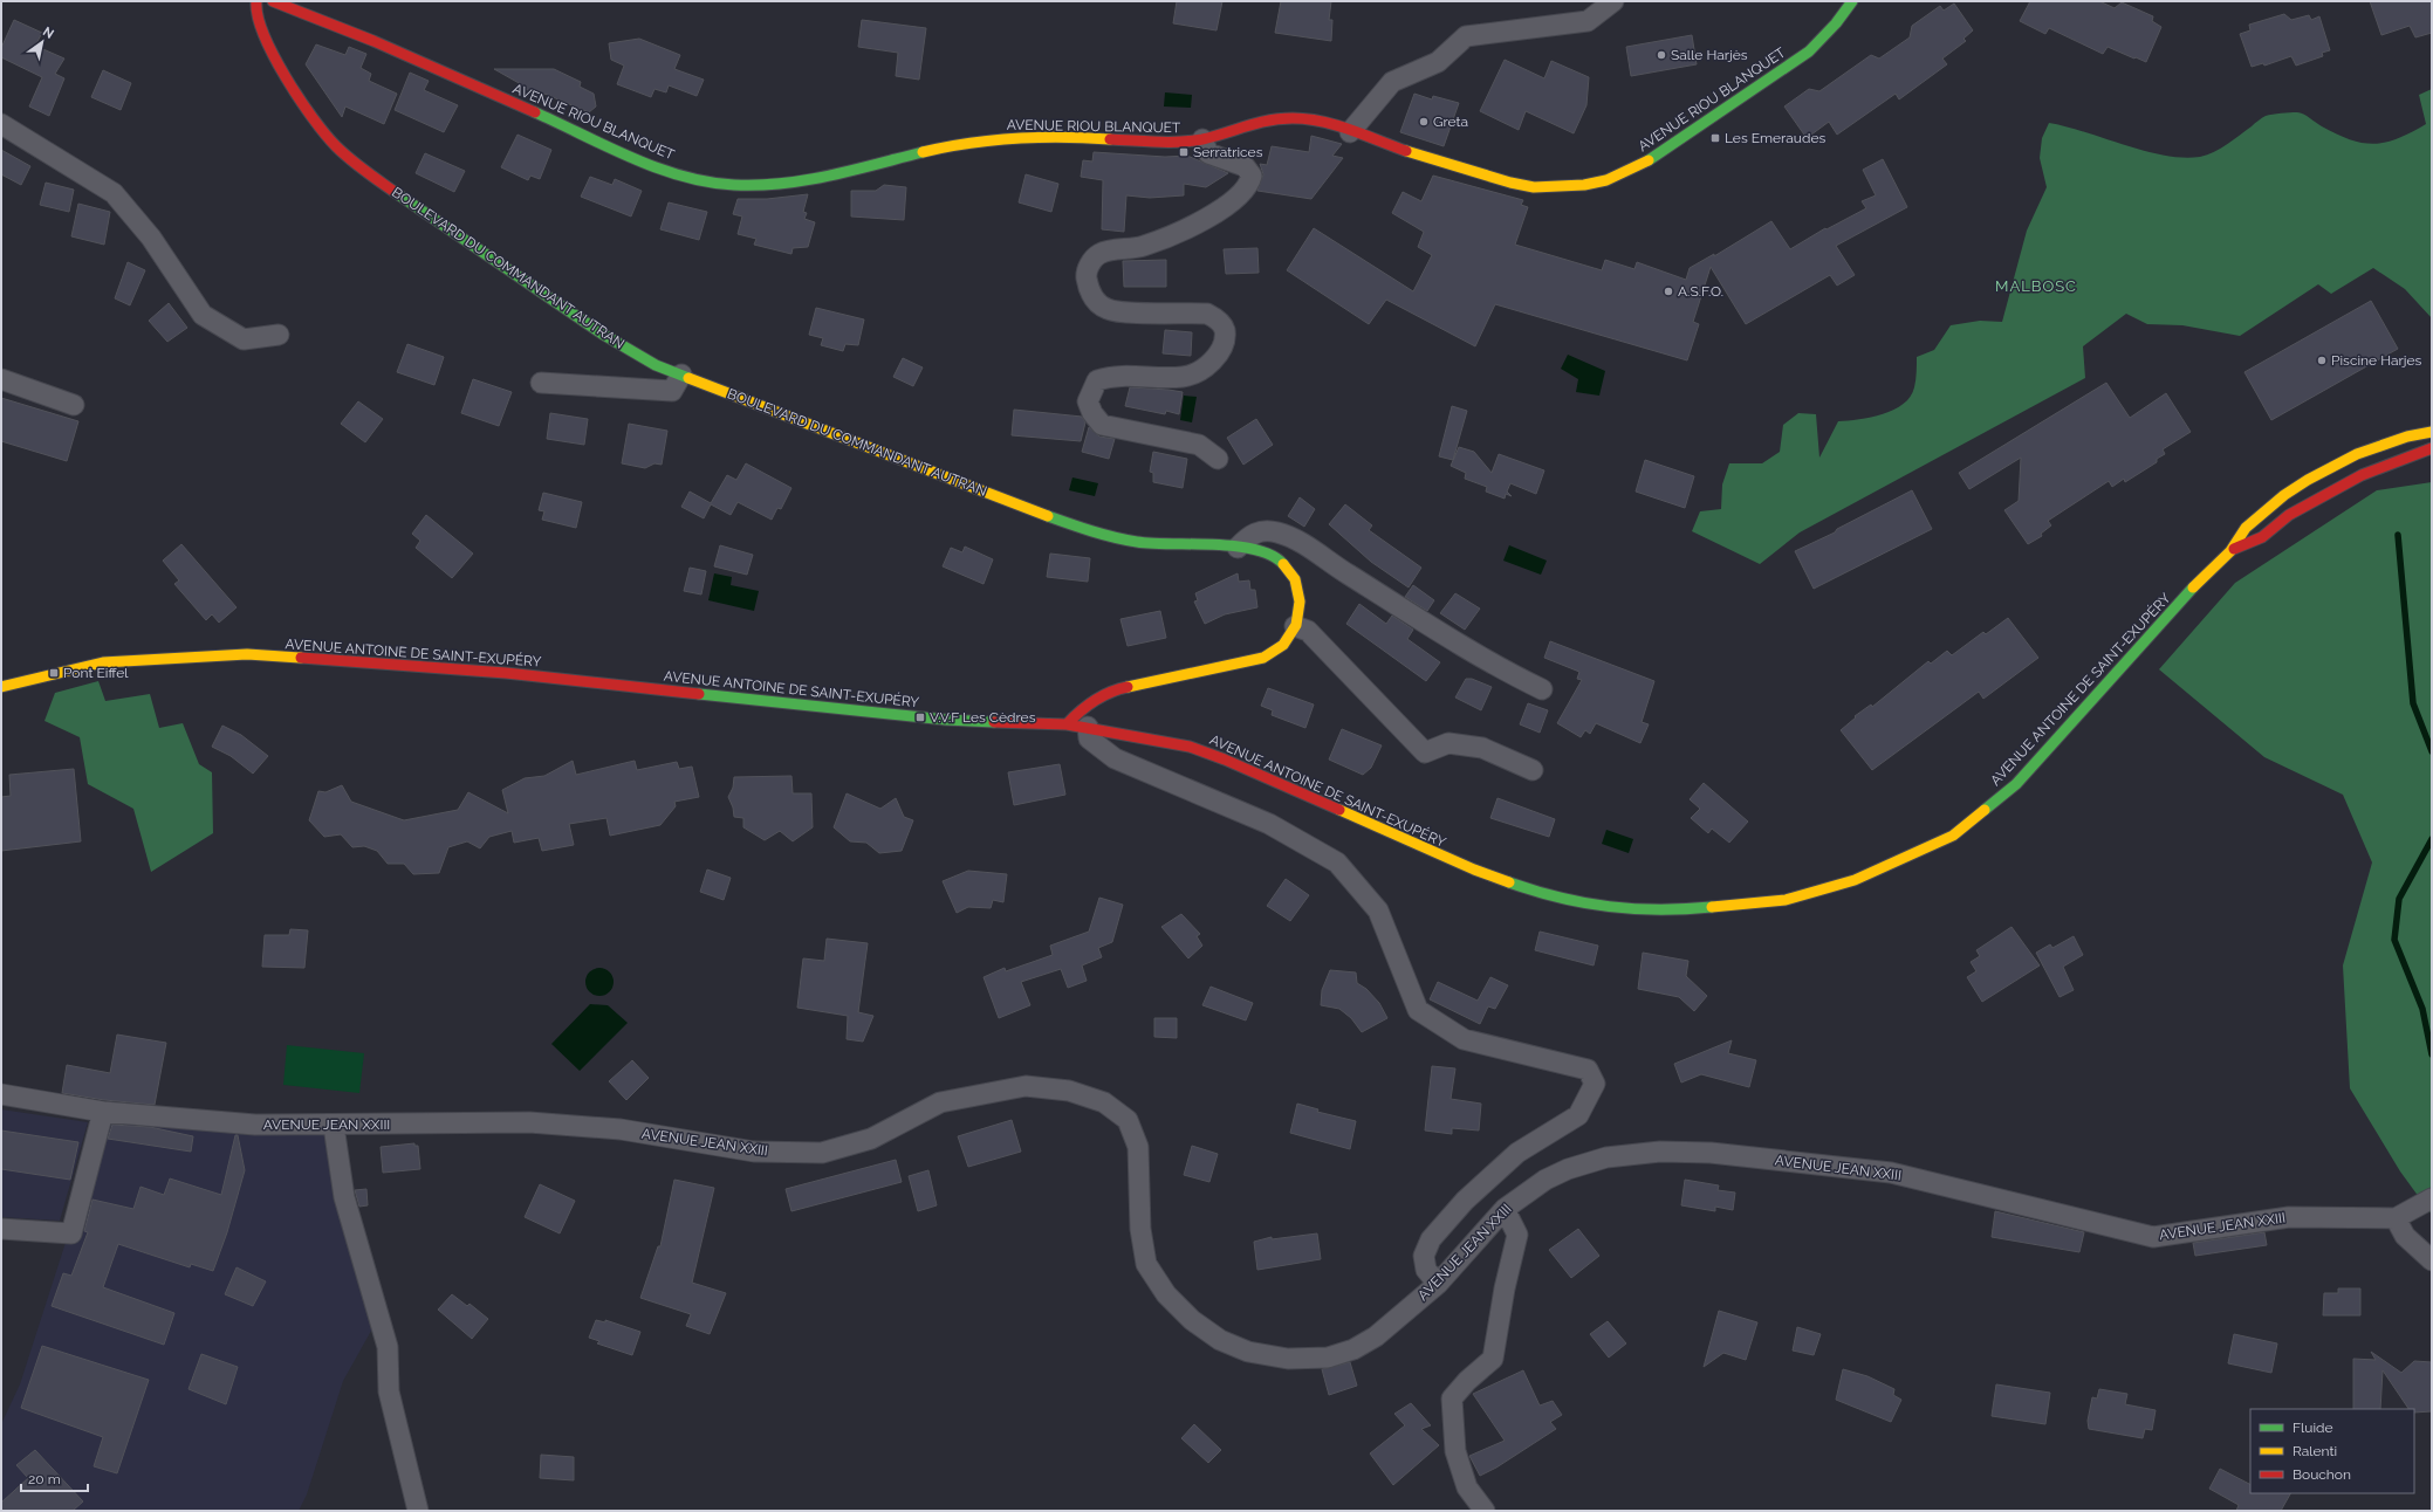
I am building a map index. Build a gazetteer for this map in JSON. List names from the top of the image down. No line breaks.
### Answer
{"streets":{"street":["AVENUE RIOU BLANQUET","BOULEVARD DU COMMANDANT AUTRAN","AVENUE ANTOINE DE SAINT-EXUPÉRY","AVENUE JEAN XXIII"]},"crossings":[["BOULEVARD DU COMMANDANT AUTRAN","AVENUE ANTOINE DE SAINT-EXUPÉRY"]],"districts":["MALBOSC"],"places":{"other":["Salle Harjès","Greta","A.S.F.O.","Piscine Harjes"],"transit":["Les Emeraudes","Serratrices","Pont Eiffel","V.V.F Les Cèdres"]},"legend":["Fluide","Ralenti","Bouchon"],"scale_bar":"20 m","north":"top right"}
